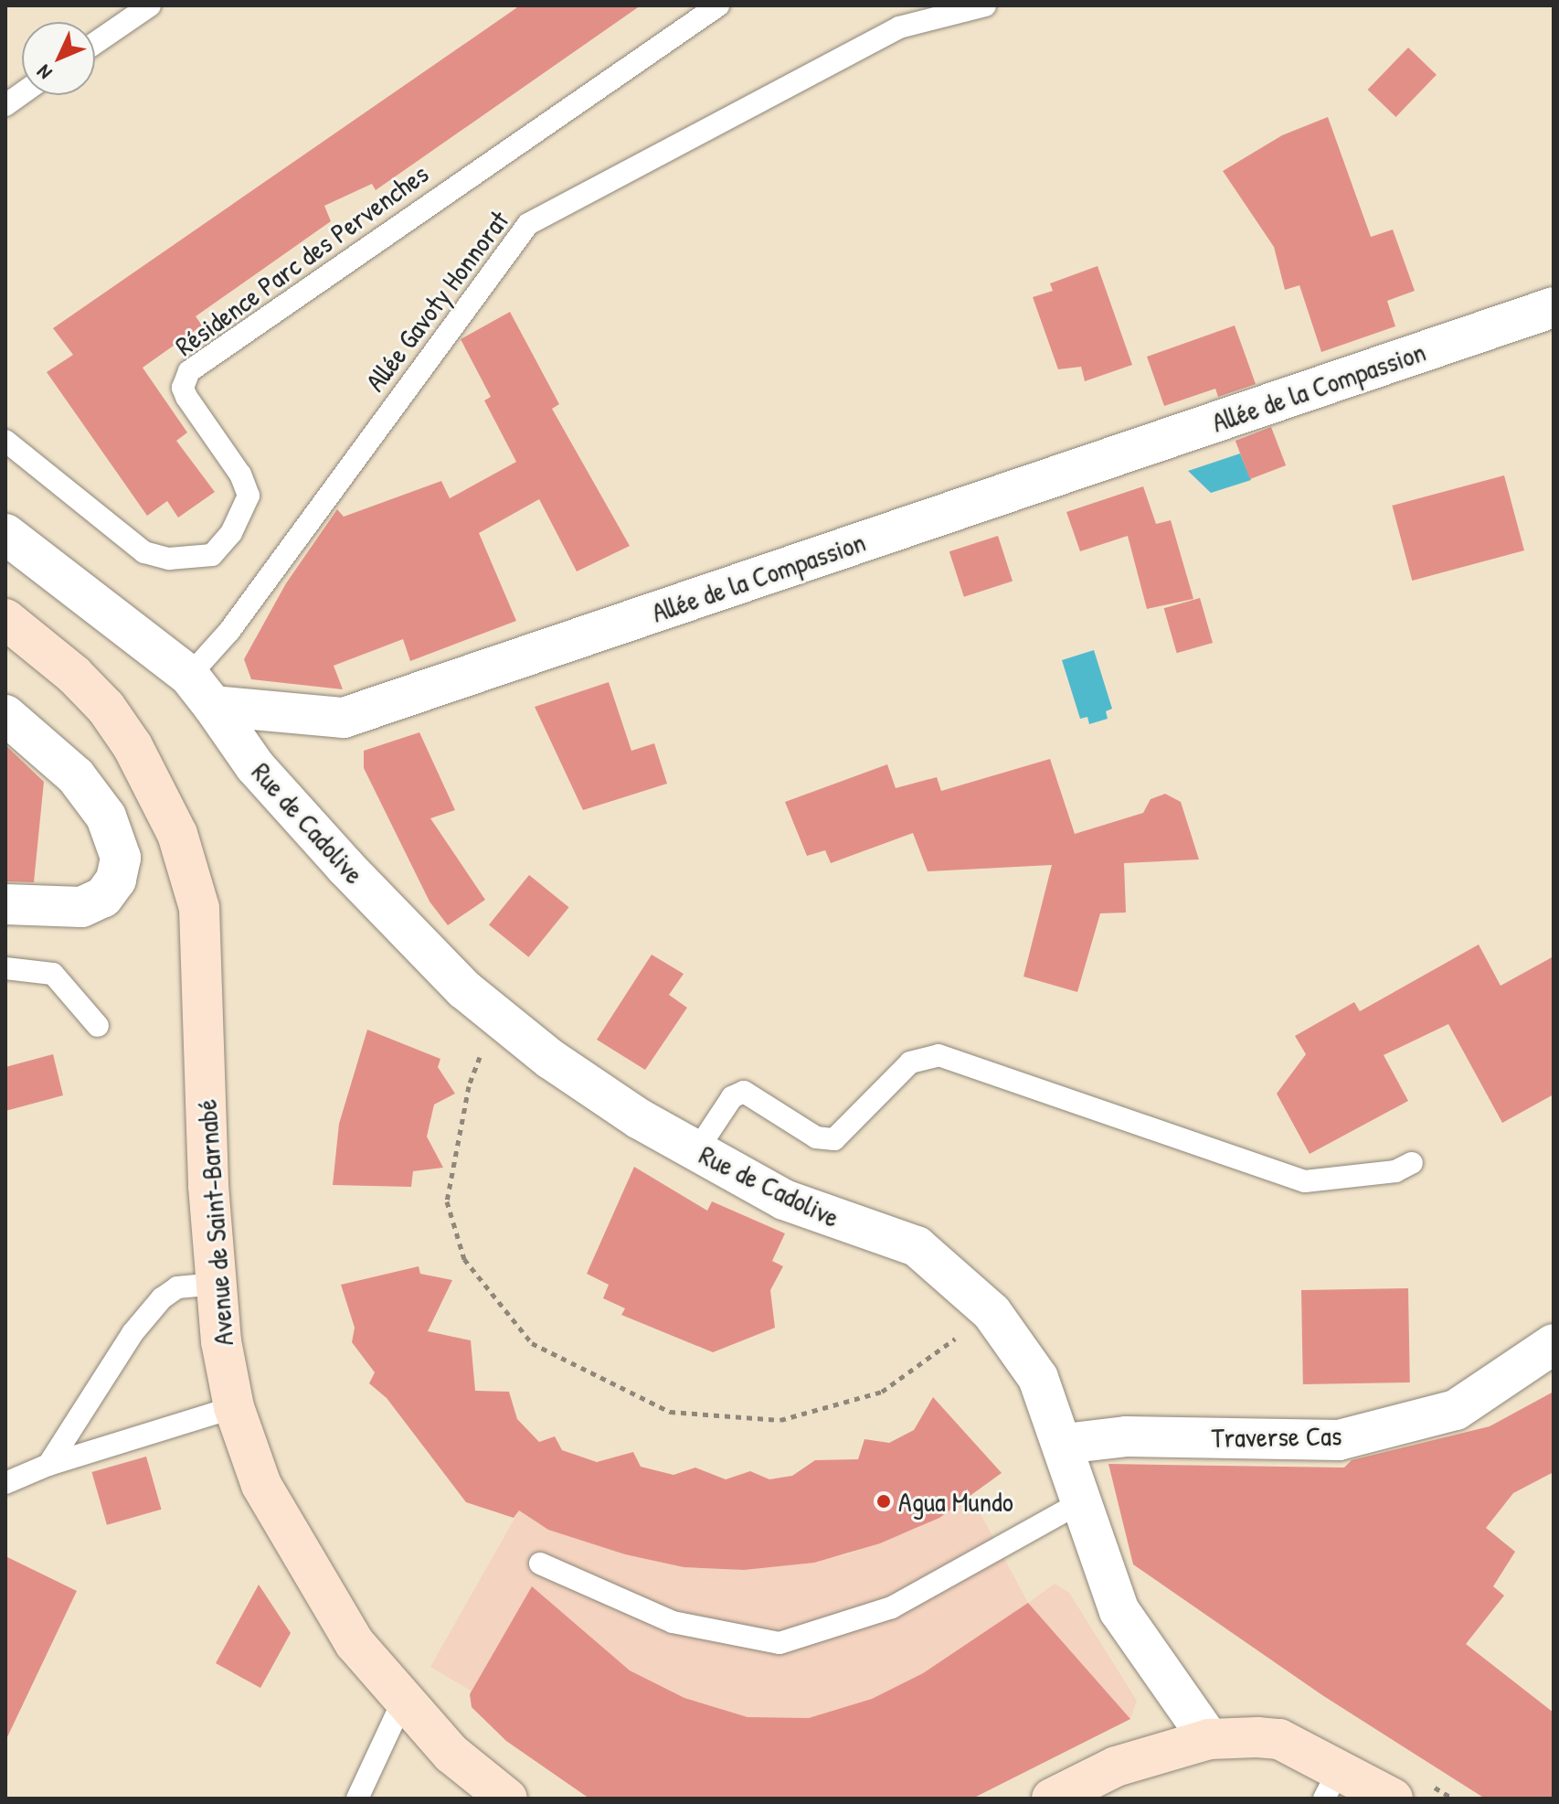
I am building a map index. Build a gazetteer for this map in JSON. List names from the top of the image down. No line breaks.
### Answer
{"streets":{"main road":["Avenue de Saint-Barnabé"],"street":["Allée de la Compassion","Rue de Cadolive","Traverse Cas"],"lane":["Résidence Parc des Pervenches","Allée Gavoty Honnorat"]},"crossings":[["Allée Gavoty Honnorat","Allée de la Compassion"],["Allée Gavoty Honnorat","Rue de Cadolive"],["Allée de la Compassion","Rue de Cadolive"],["Rue de Cadolive","Traverse Cas"]],"places":["Agua Mundo"],"north":"bottom left"}
